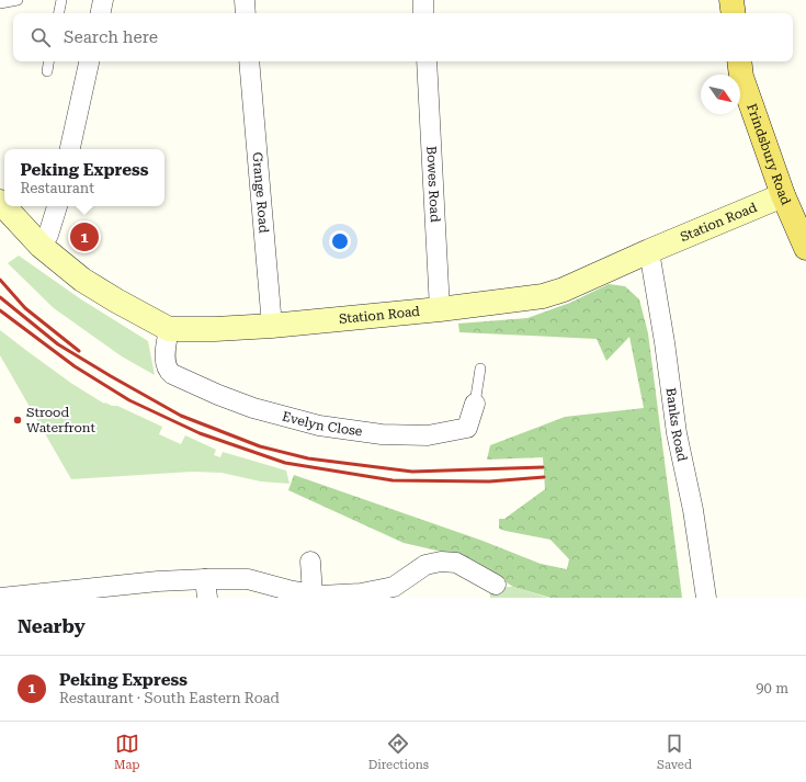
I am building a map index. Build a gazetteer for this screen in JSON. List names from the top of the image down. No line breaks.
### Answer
{"streets":{"main road":["Frindsbury Road","Station Road"],"street":["Bowes Road","Grange Road","Evelyn Close","Banks Road"]},"crossings":[["Frindsbury Road","Station Road"],["Bowes Road","Station Road"],["Grange Road","Station Road"],["Station Road","Evelyn Close"],["Station Road","Banks Road"]],"places":["Strood Waterfront"],"north":"bottom right","page":{"search":"Search here","popup":["Peking Express","Restaurant"],"pins":"1","heading":"Nearby","list":[{"mark":"1","name":"Peking Express","note":"Restaurant · South Eastern Road","value":"90 m"}],"nav":["Map","Directions","Saved"]}}
